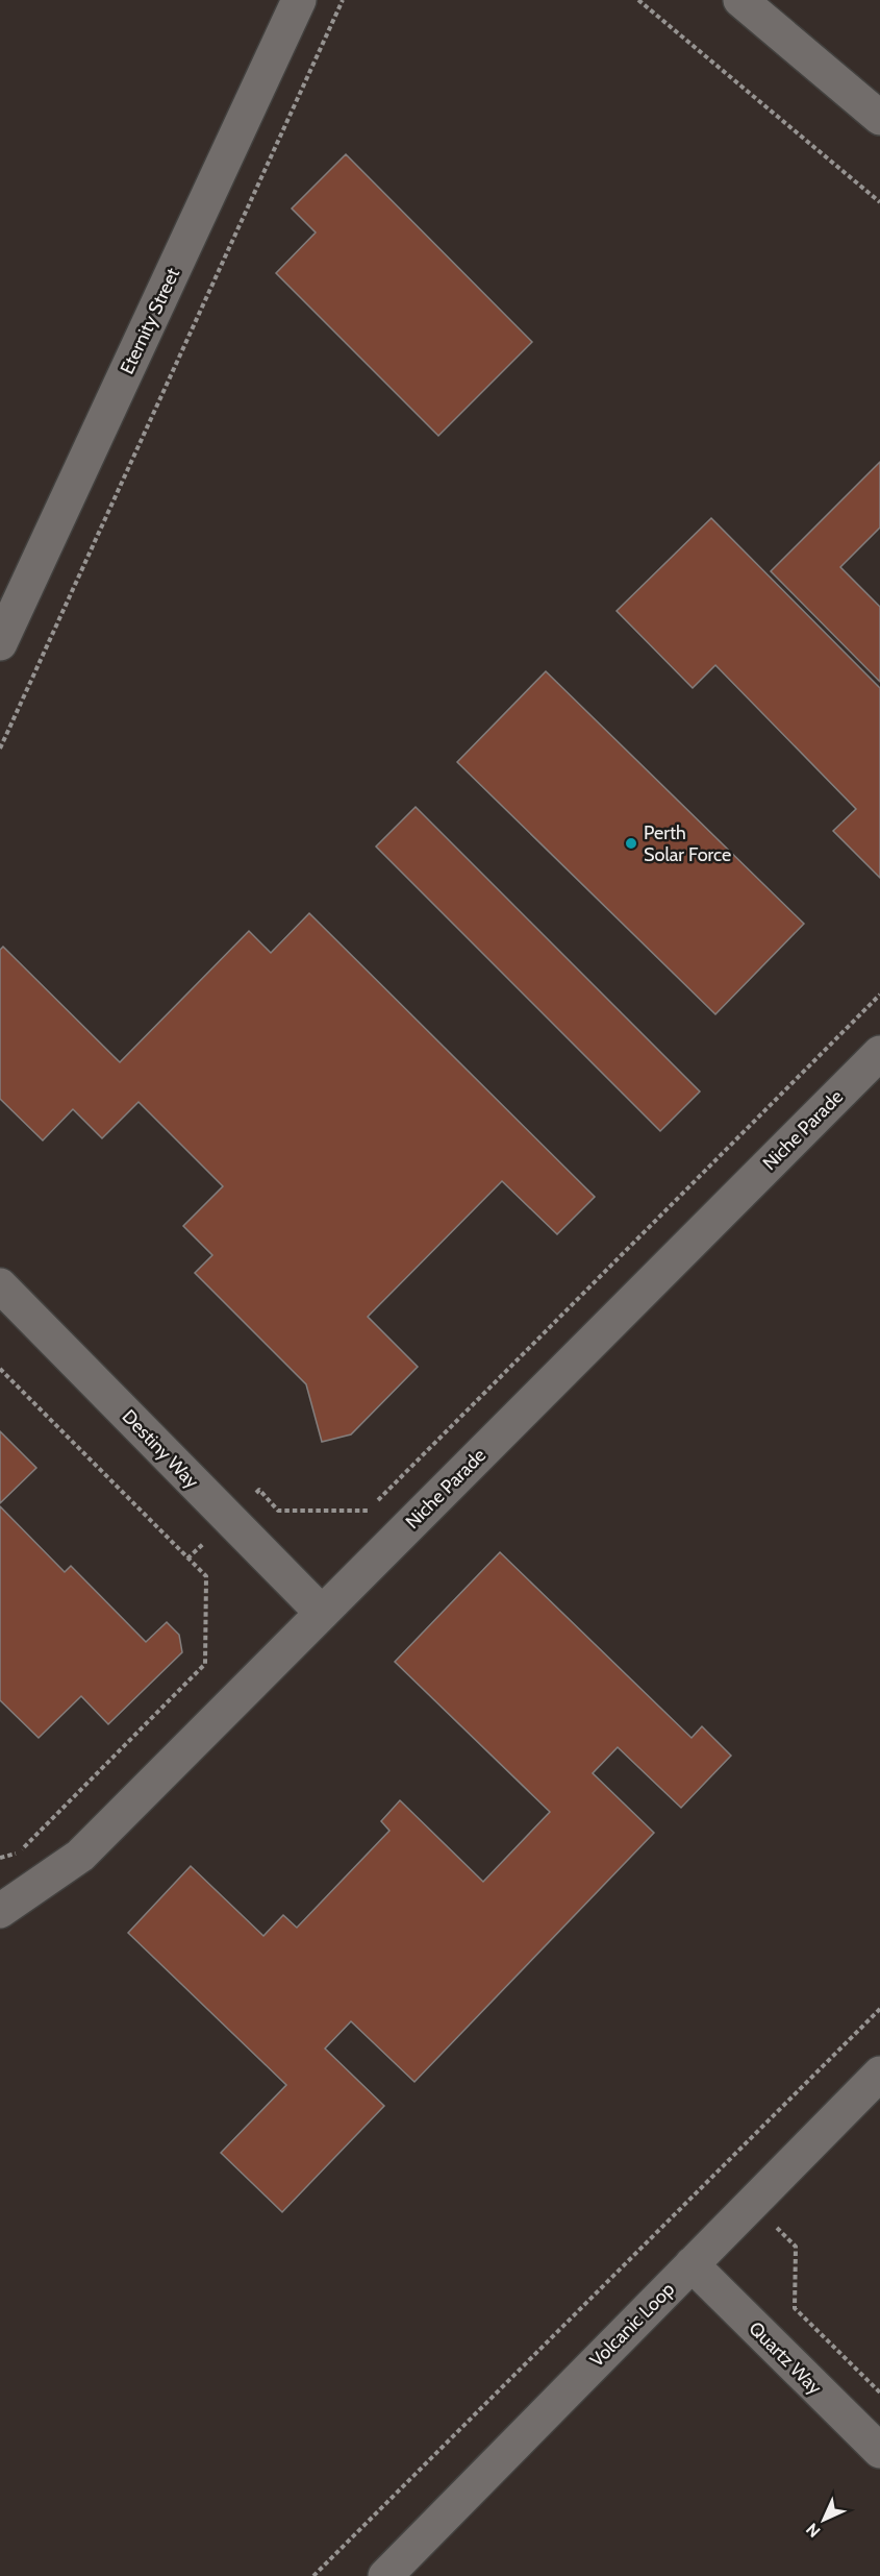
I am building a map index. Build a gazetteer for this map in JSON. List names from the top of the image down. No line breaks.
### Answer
{"streets":{"street":["Eternity Street","Niche Parade","Destiny Way","Volcanic Loop","Quartz Way"]},"crossings":[["Niche Parade","Destiny Way"],["Volcanic Loop","Quartz Way"]],"places":["Perth Solar Force"],"north":"bottom left"}
